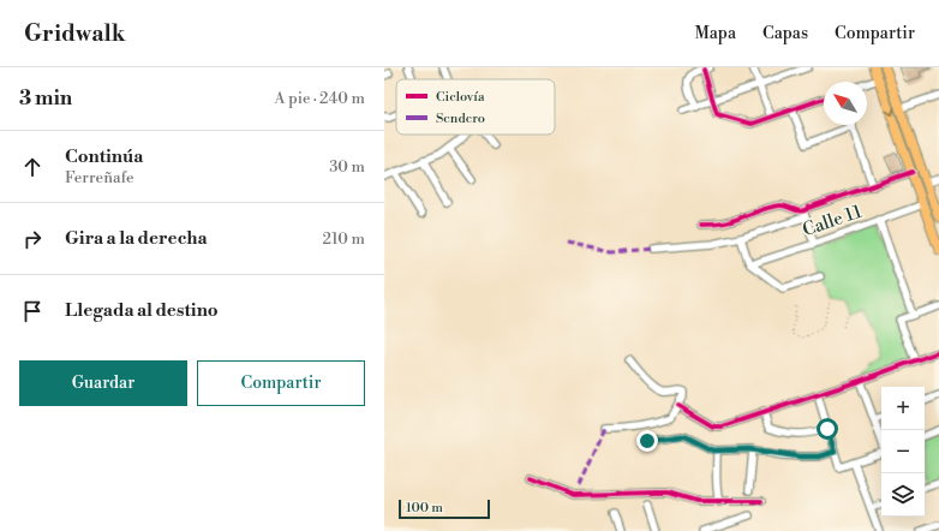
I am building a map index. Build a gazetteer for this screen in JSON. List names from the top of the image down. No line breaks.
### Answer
{"streets":{"street":["Calle 11"]},"legend":["Ciclovía","Sendero"],"scale_bar":"100 m","north":"top left","page":{"header":"Gridwalk","nav":["Mapa","Capas","Compartir"],"heading":["3 min","A pie · 240 m"],"list":[["Continúa","Ferreñafe","30 m"],["Gira a la derecha","210 m"],"Llegada al destino"],"buttons":["Guardar","Compartir"],"map_buttons":["+","−"],"scale":"100 m"}}
